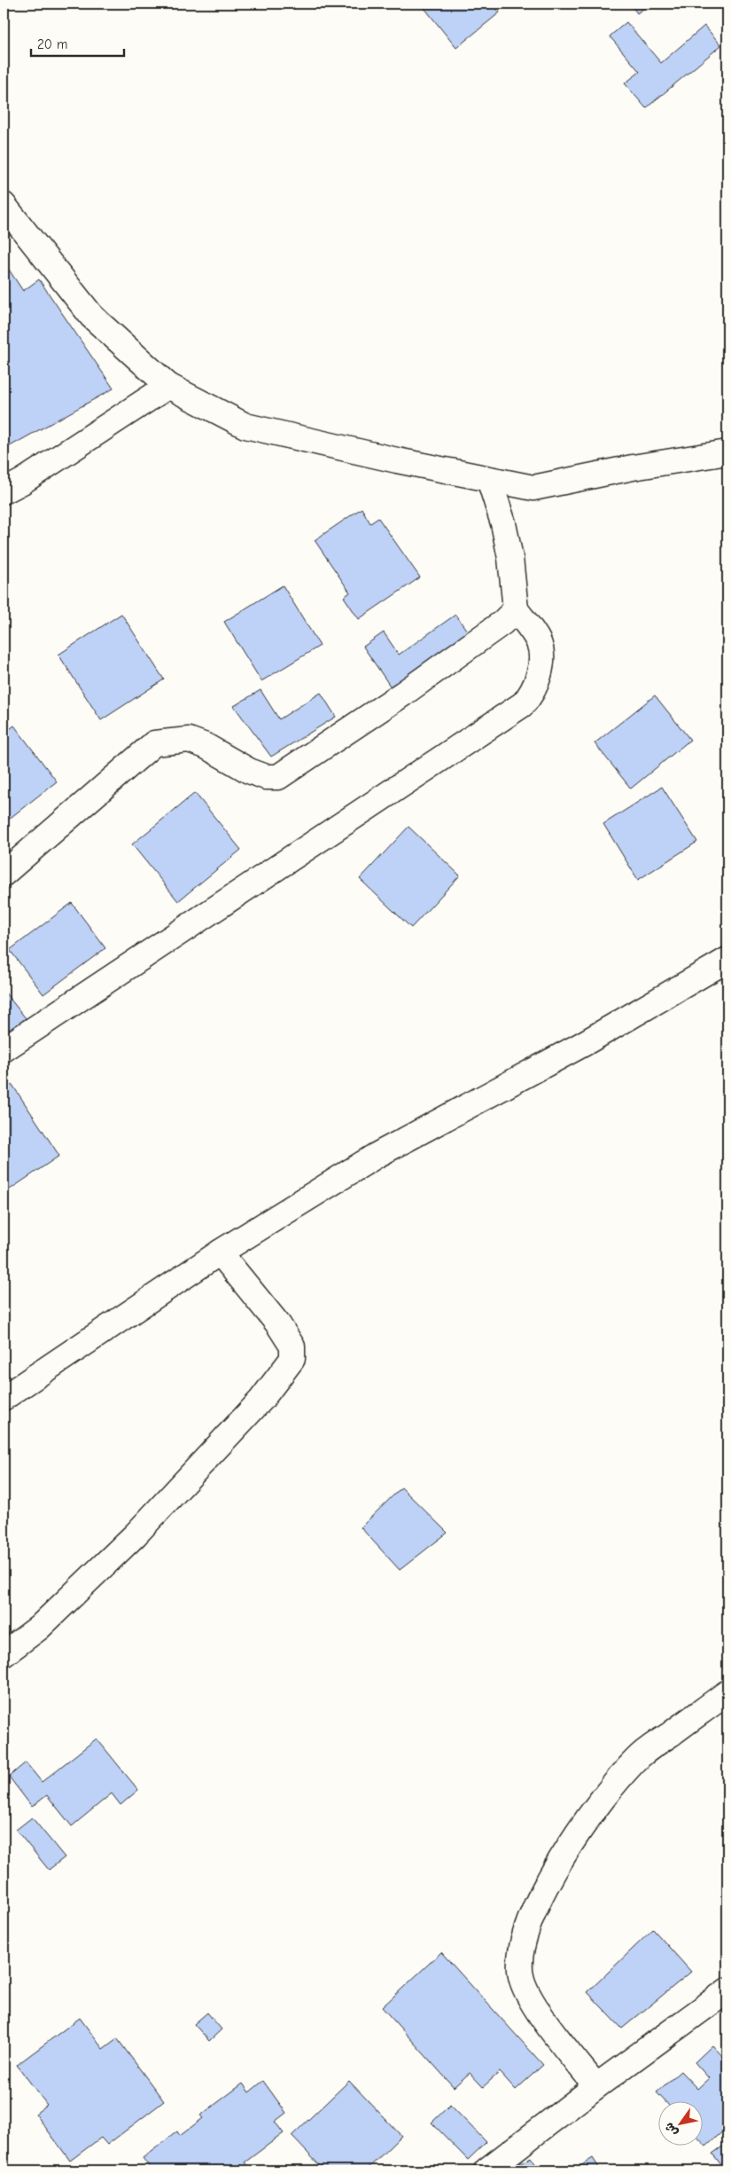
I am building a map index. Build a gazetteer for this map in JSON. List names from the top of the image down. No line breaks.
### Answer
{"scale_bar":"20 m","north":"bottom left"}
